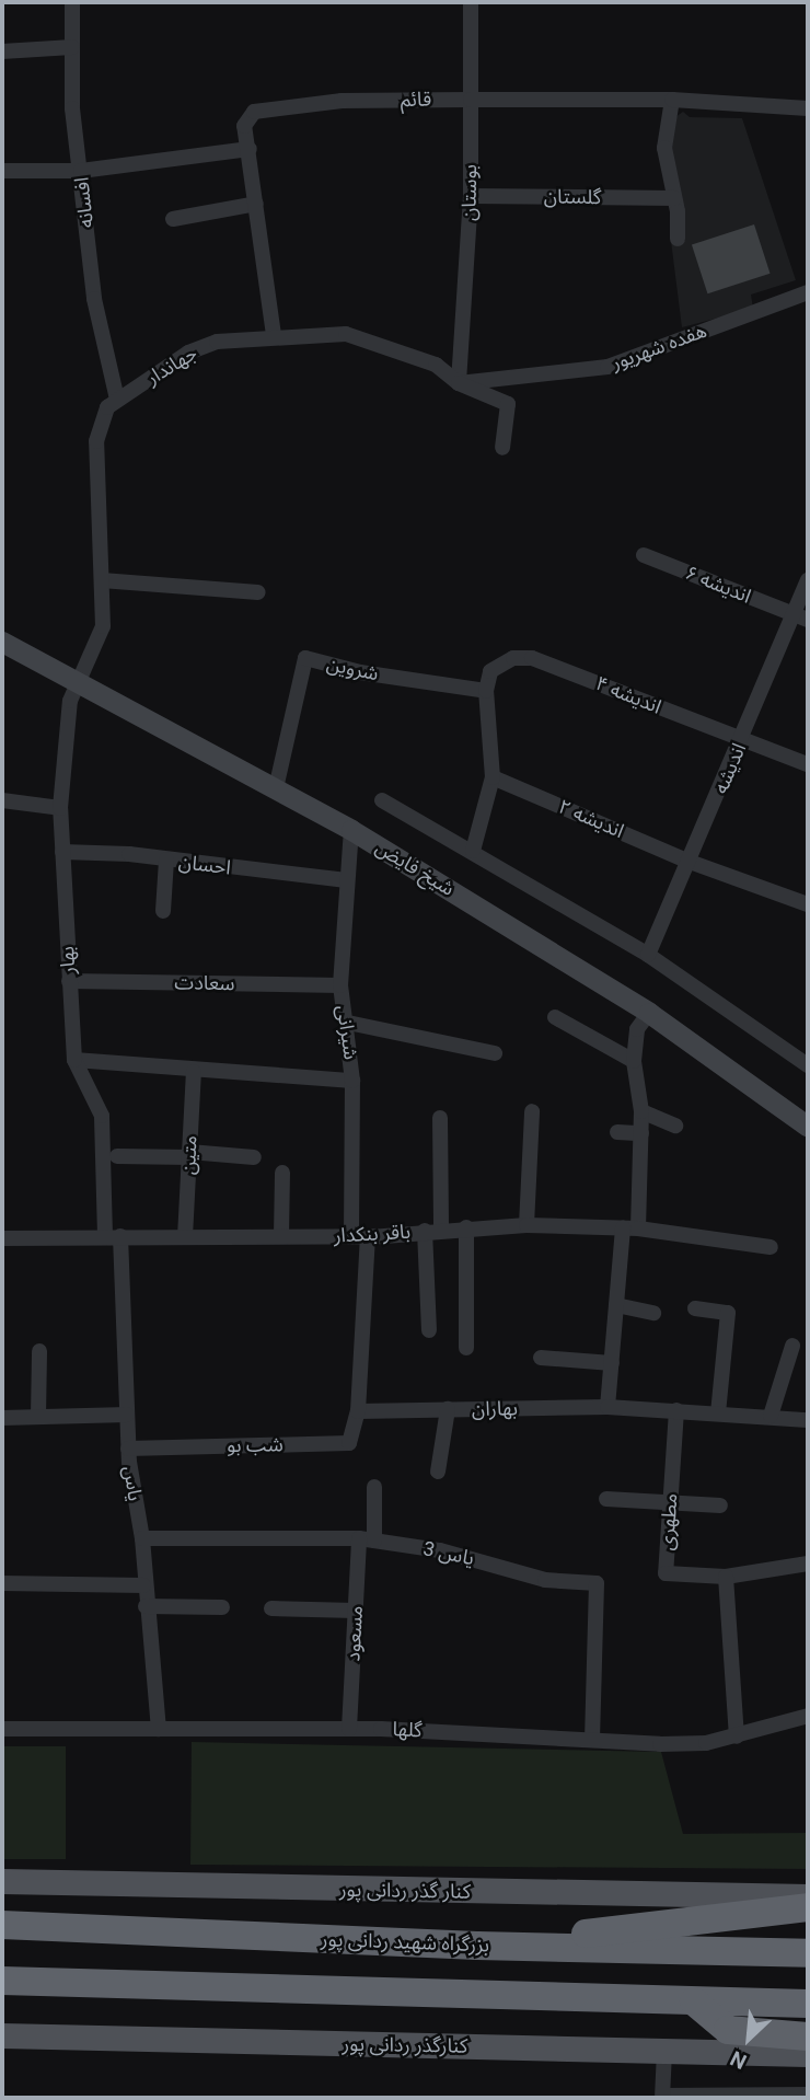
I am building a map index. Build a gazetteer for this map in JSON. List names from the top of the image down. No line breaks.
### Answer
{"streets":{"highway":["بزرگراه شهید ردانی پور"],"main road":["کنار گذر ردانی پور","کنارگذر ردانی پور"],"street":["قائم","بوستان","گلستان","افسانه","هفده شهریور","جهاندار","اندیشه ۶","شروین","اندیشه ۴","اندیشه","اندیشه ۲","احسان","شیخ فایض","بهار","سعادت","شیرانی","متین","باقر بنکدار","بهاران","شب بو","یاس","مطهری","یاس 3","مسعود","گلها"]},"crossings":[["قائم","بوستان"],["قائم","جهاندار"],["بوستان","گلستان"],["بوستان","هفده شهریور"],["بوستان","جهاندار"],["افسانه","جهاندار"],["هفده شهریور","جهاندار"],["جهاندار","شیخ فایض"],["جهاندار","بهار"],["اندیشه ۶","اندیشه"],["شروین","اندیشه ۴"],["شروین","شیخ فایض"],["اندیشه ۴","اندیشه"],["اندیشه","اندیشه ۲"],["احسان","بهار"],["احسان","شیرانی"],["شیخ فایض","بهار"],["شیخ فایض","شیرانی"],["بهار","سعادت"],["بهار","باقر بنکدار"],["بهار","یاس"],["سعادت","شیرانی"],["شیرانی","باقر بنکدار"],["متین","باقر بنکدار"],["باقر بنکدار","یاس"],["بهاران","شب بو"],["بهاران","مطهری"],["شب بو","یاس"],["یاس","یاس 3"],["یاس","گلها"],["یاس 3","مسعود"],["یاس 3","گلها"],["مسعود","گلها"]],"north":"bottom left"}
